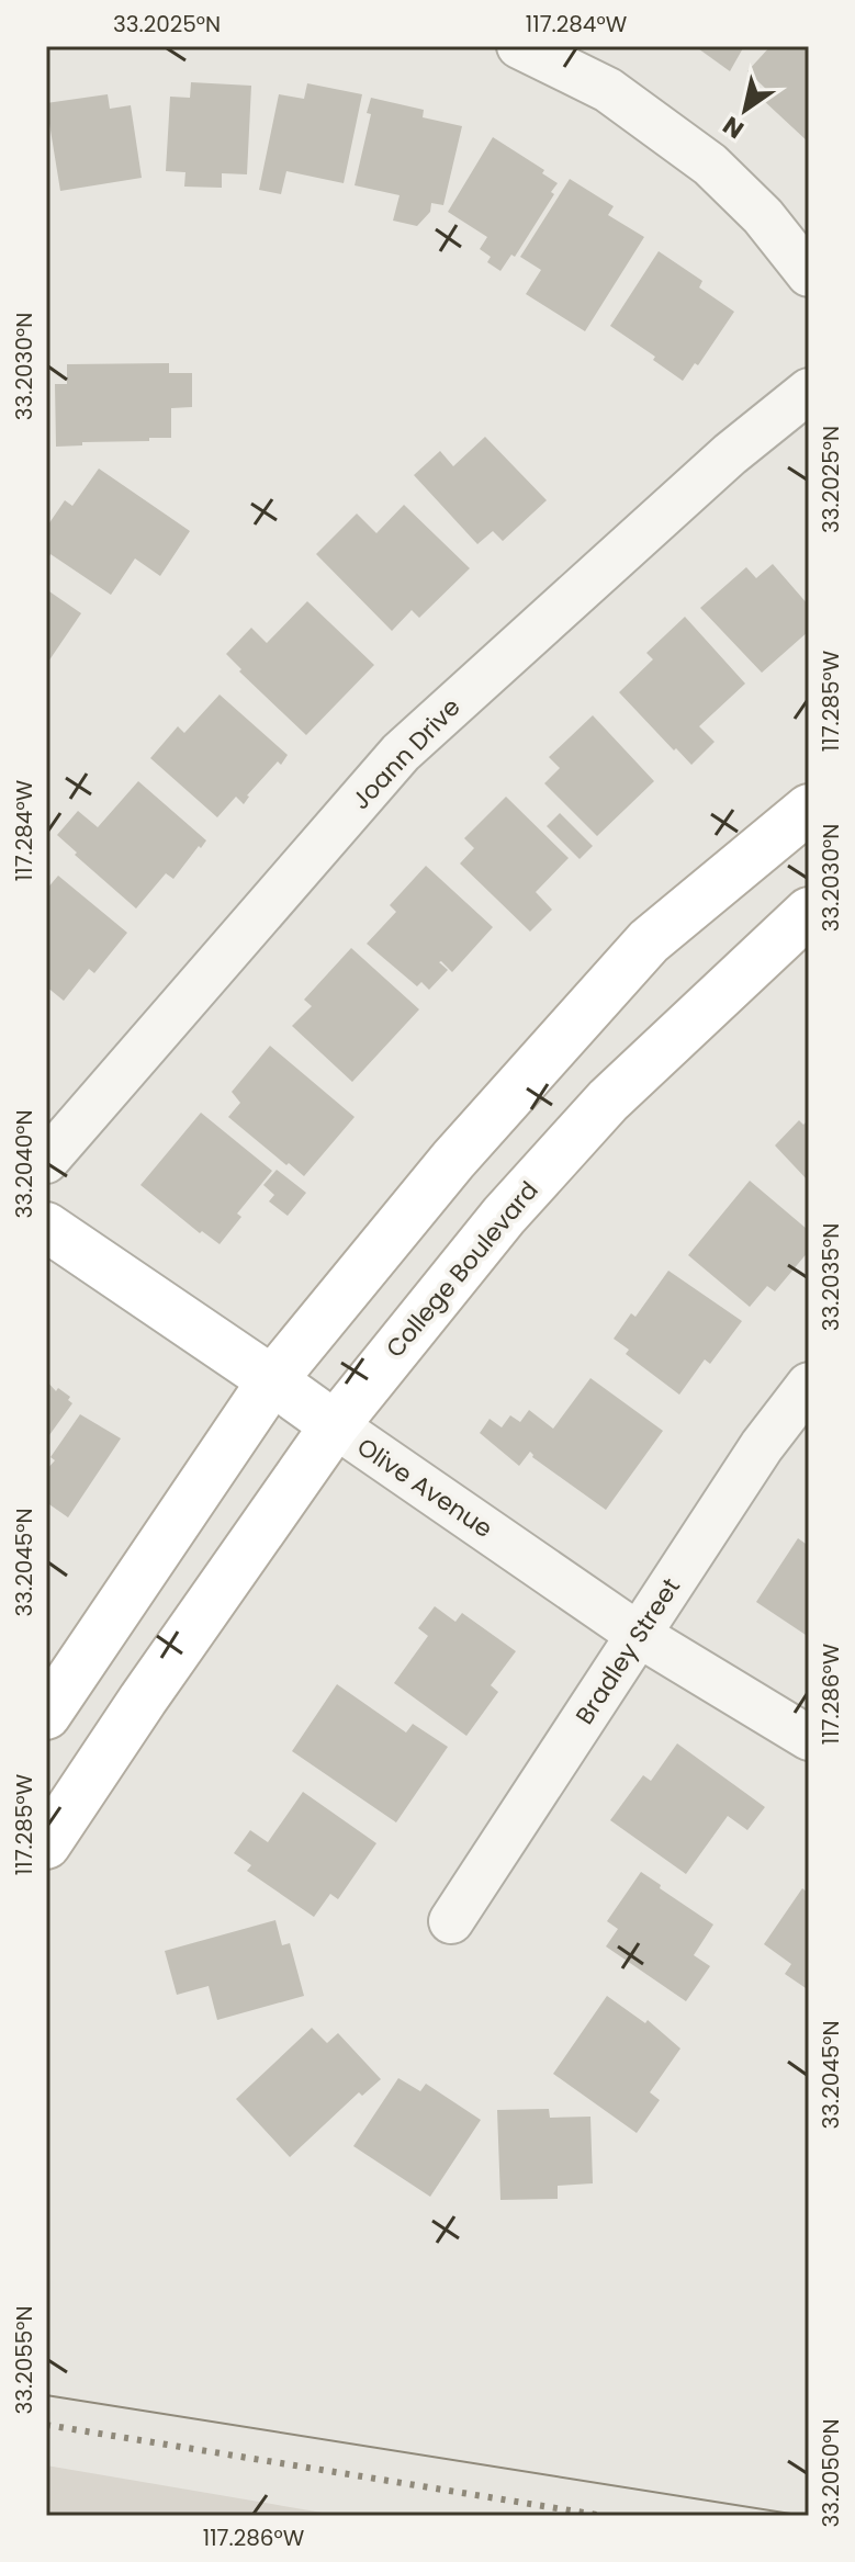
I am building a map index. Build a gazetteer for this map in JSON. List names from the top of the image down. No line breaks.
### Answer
{"streets":{"main road":["College Boulevard","Olive Avenue"],"street":["Joann Drive","Bradley Street"]},"crossings":[["College Boulevard","Olive Avenue"],["Olive Avenue","Bradley Street"]],"north":"bottom left","coordinates":["33.2025°N","117.284°W","33.2030°N","117.285°W","33.2040°N","33.2035°N","33.2045°N","117.286°W","33.2055°N","33.2050°N"]}
